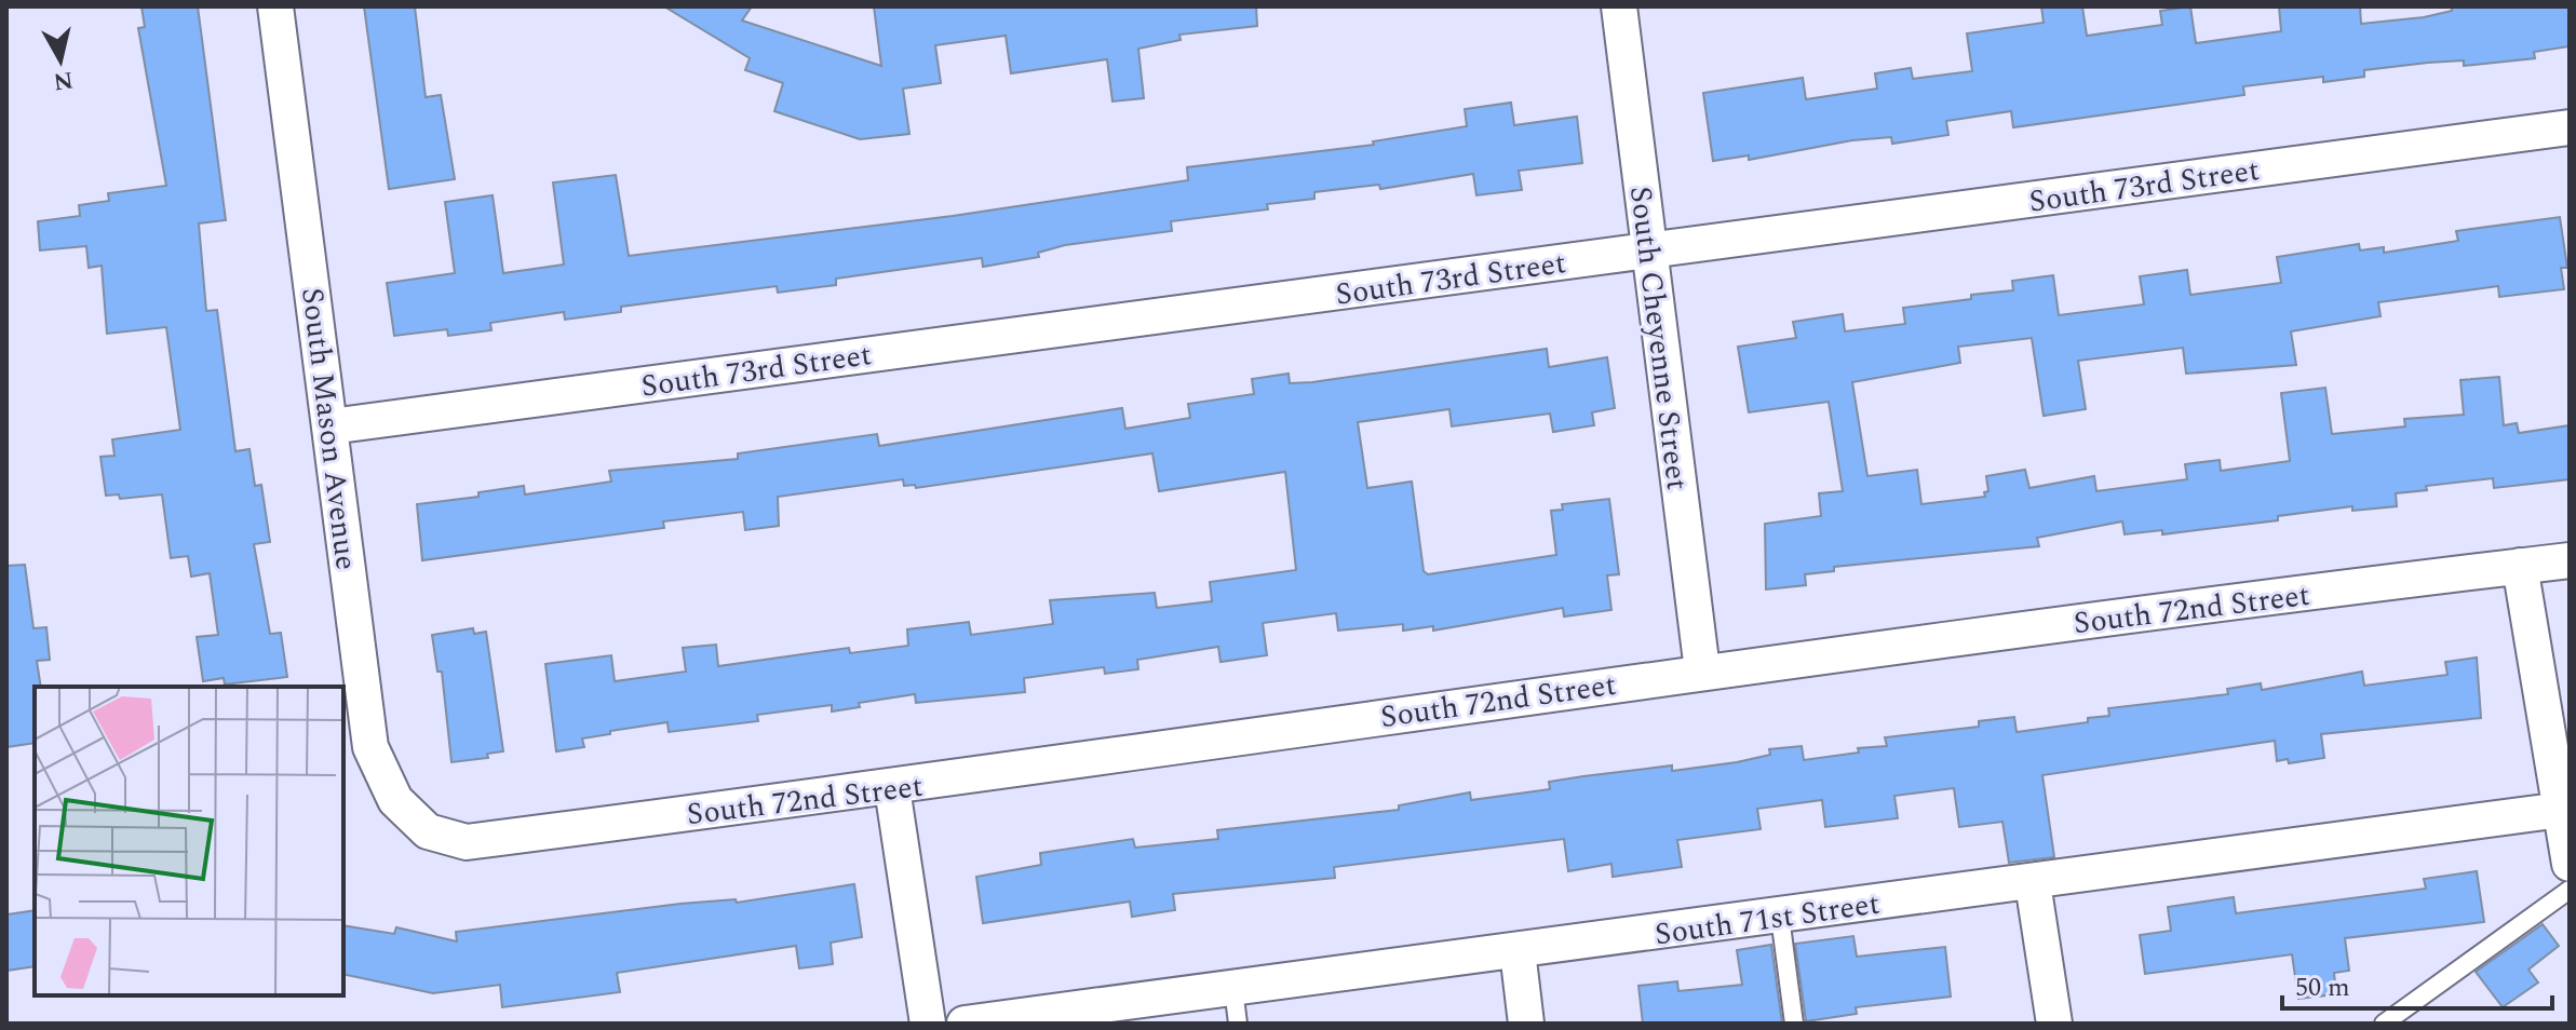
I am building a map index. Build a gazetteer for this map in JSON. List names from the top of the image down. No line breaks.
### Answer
{"streets":{"street":["South 73rd Street","South Cheyenne Street","South Mason Avenue","South 72nd Street","South 71st Street"]},"crossings":[["South 73rd Street","South Cheyenne Street"],["South 73rd Street","South Mason Avenue"],["South Cheyenne Street","South 72nd Street"],["South Mason Avenue","South 72nd Street"]],"scale_bar":"50 m","north":"bottom"}
